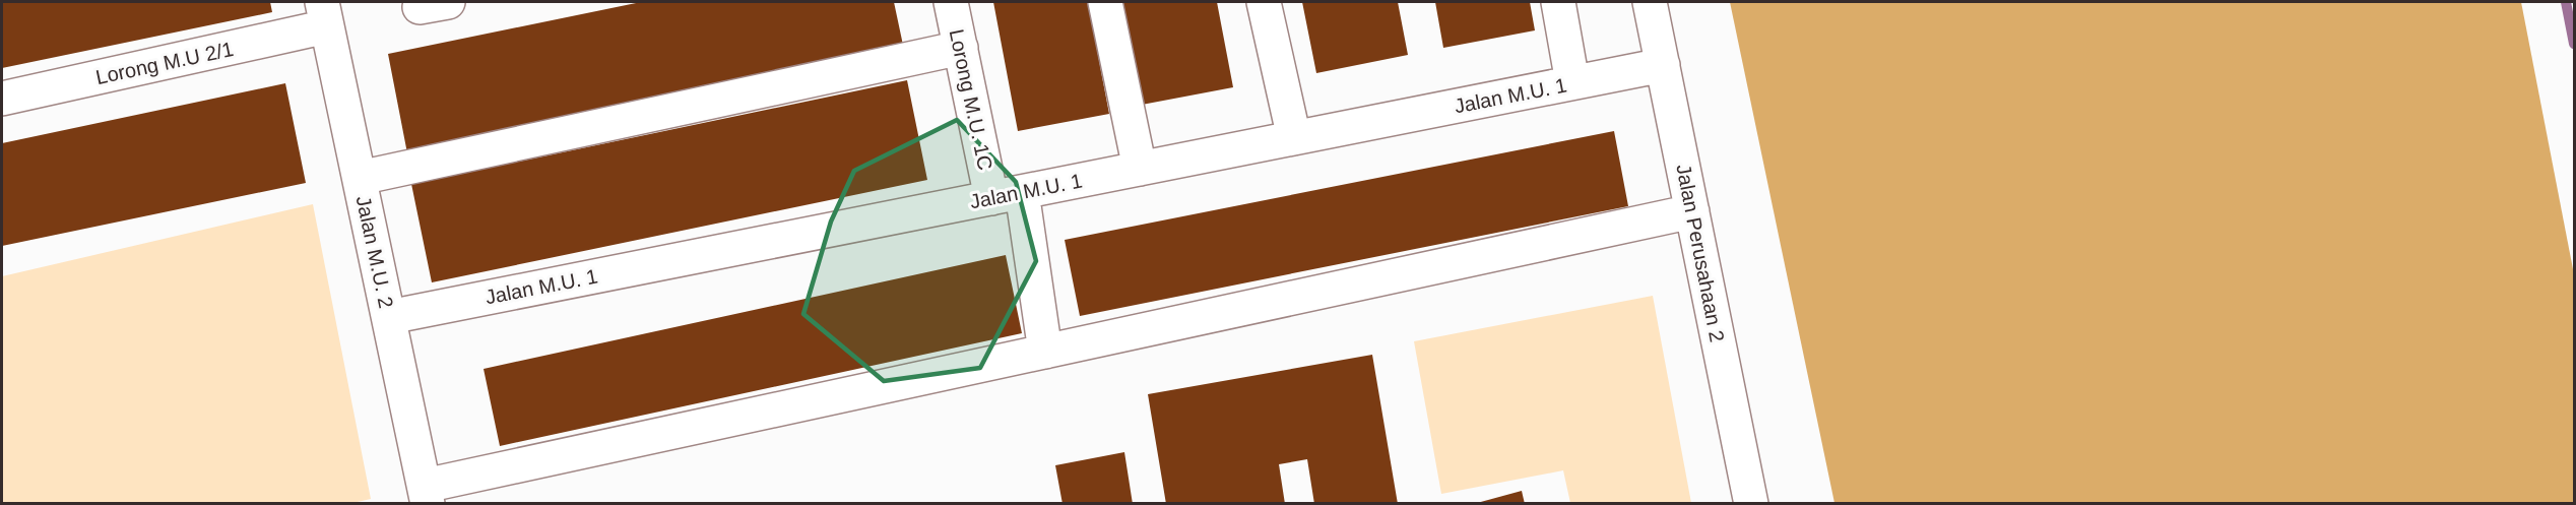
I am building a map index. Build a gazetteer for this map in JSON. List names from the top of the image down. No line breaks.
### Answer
{"streets":{"street":["Lorong M.U 2/1","Jalan M.U. 1","Lorong M.U. 1C","Jalan M.U. 2","Jalan Perusahaan 2"]},"crossings":[["Lorong M.U 2/1","Jalan M.U. 2"],["Jalan M.U. 1","Lorong M.U. 1C"],["Jalan M.U. 1","Jalan M.U. 2"],["Jalan M.U. 1","Jalan Perusahaan 2"]]}
